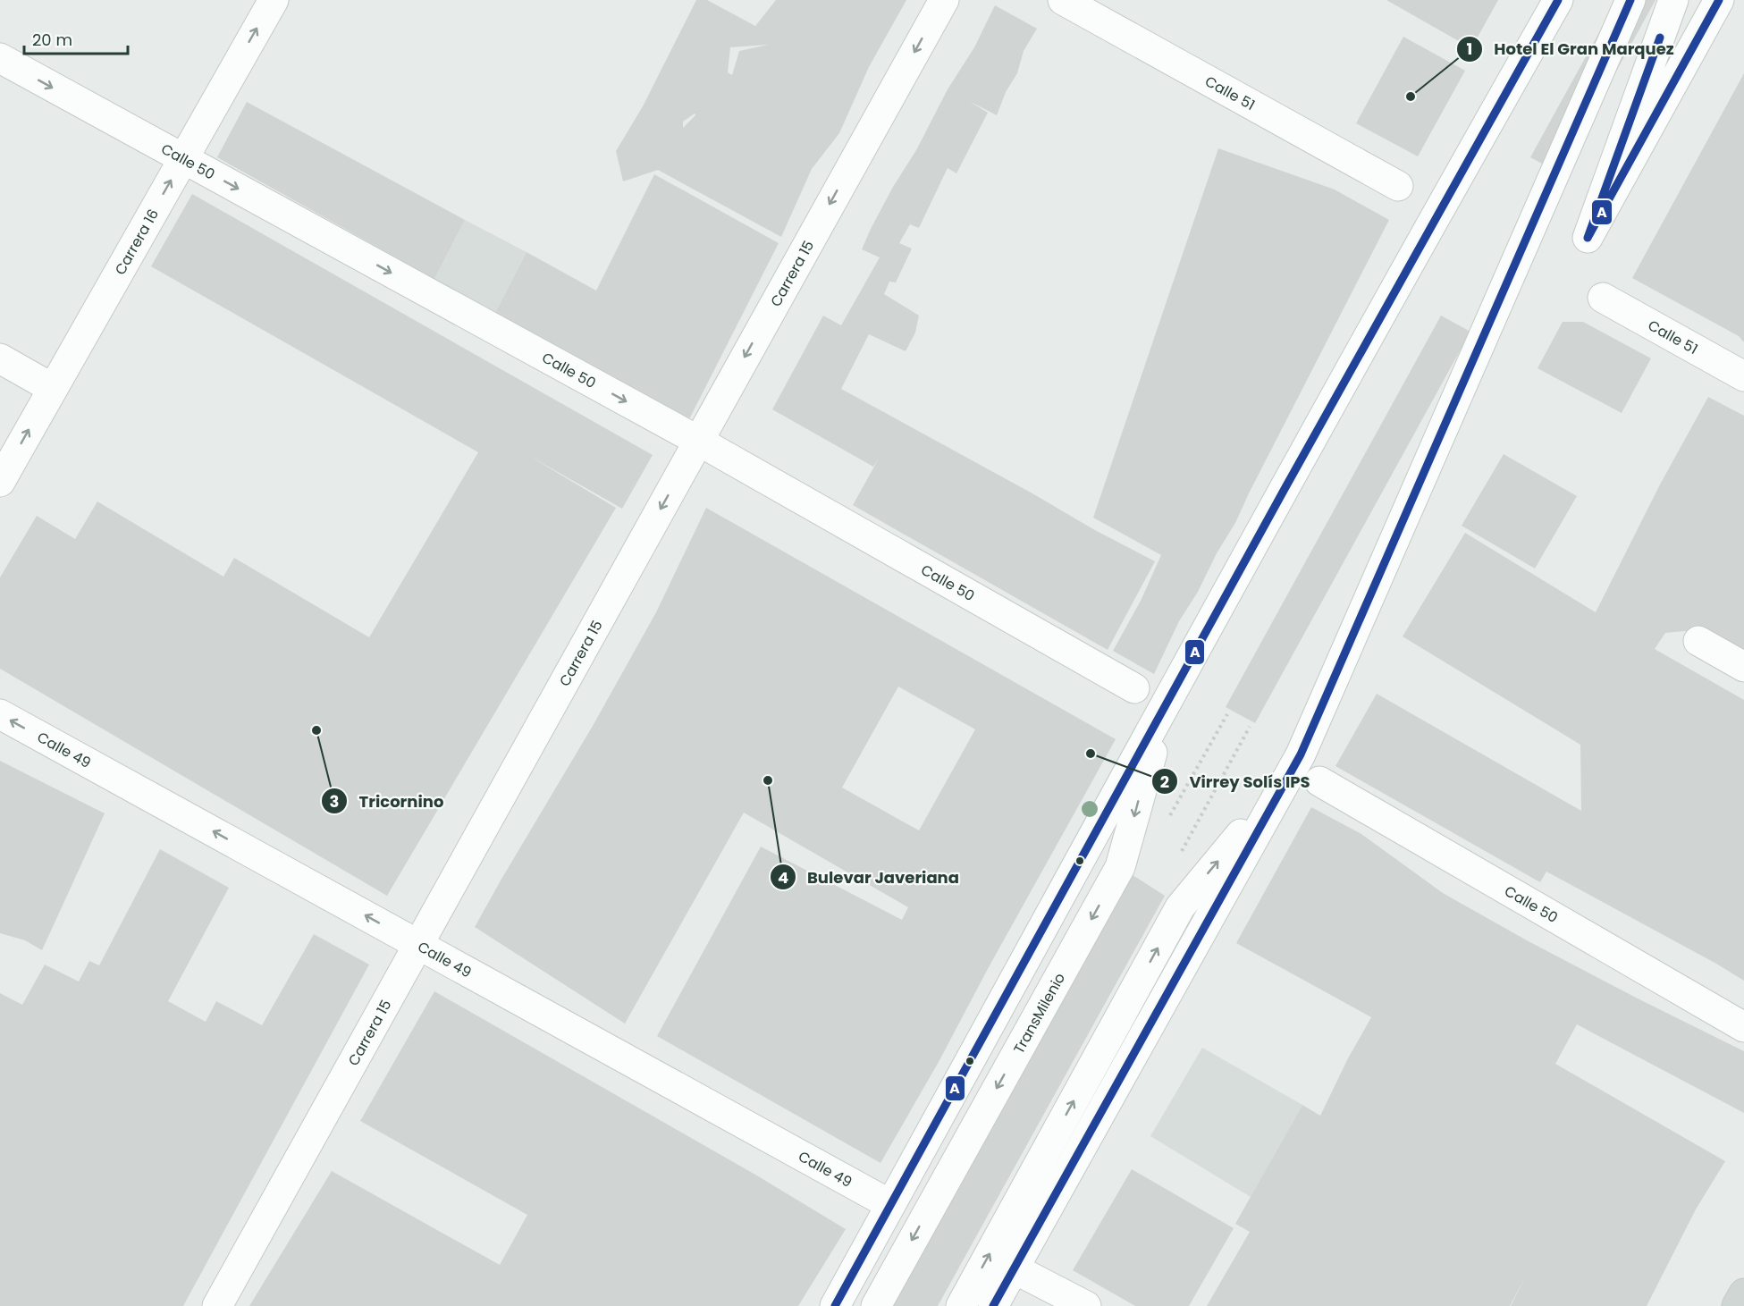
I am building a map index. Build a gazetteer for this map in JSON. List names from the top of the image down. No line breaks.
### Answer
{"streets":{"street":["Calle 51","Calle 50","Carrera 16","Carrera 15","Calle 49","TransMilenio"]},"crossings":[["Calle 50","Carrera 16"],["Calle 50","Carrera 15"],["Carrera 15","Calle 49"],["Calle 49","TransMilenio"]],"one_way":["Calle 50","Carrera 16","Carrera 15","Calle 49"],"places":["Hotel El Gran Marquez","Tricornino","Virrey Solís IPS","Bulevar Javeriana"],"lines":["transit line A"],"scale_bar":"20 m"}
